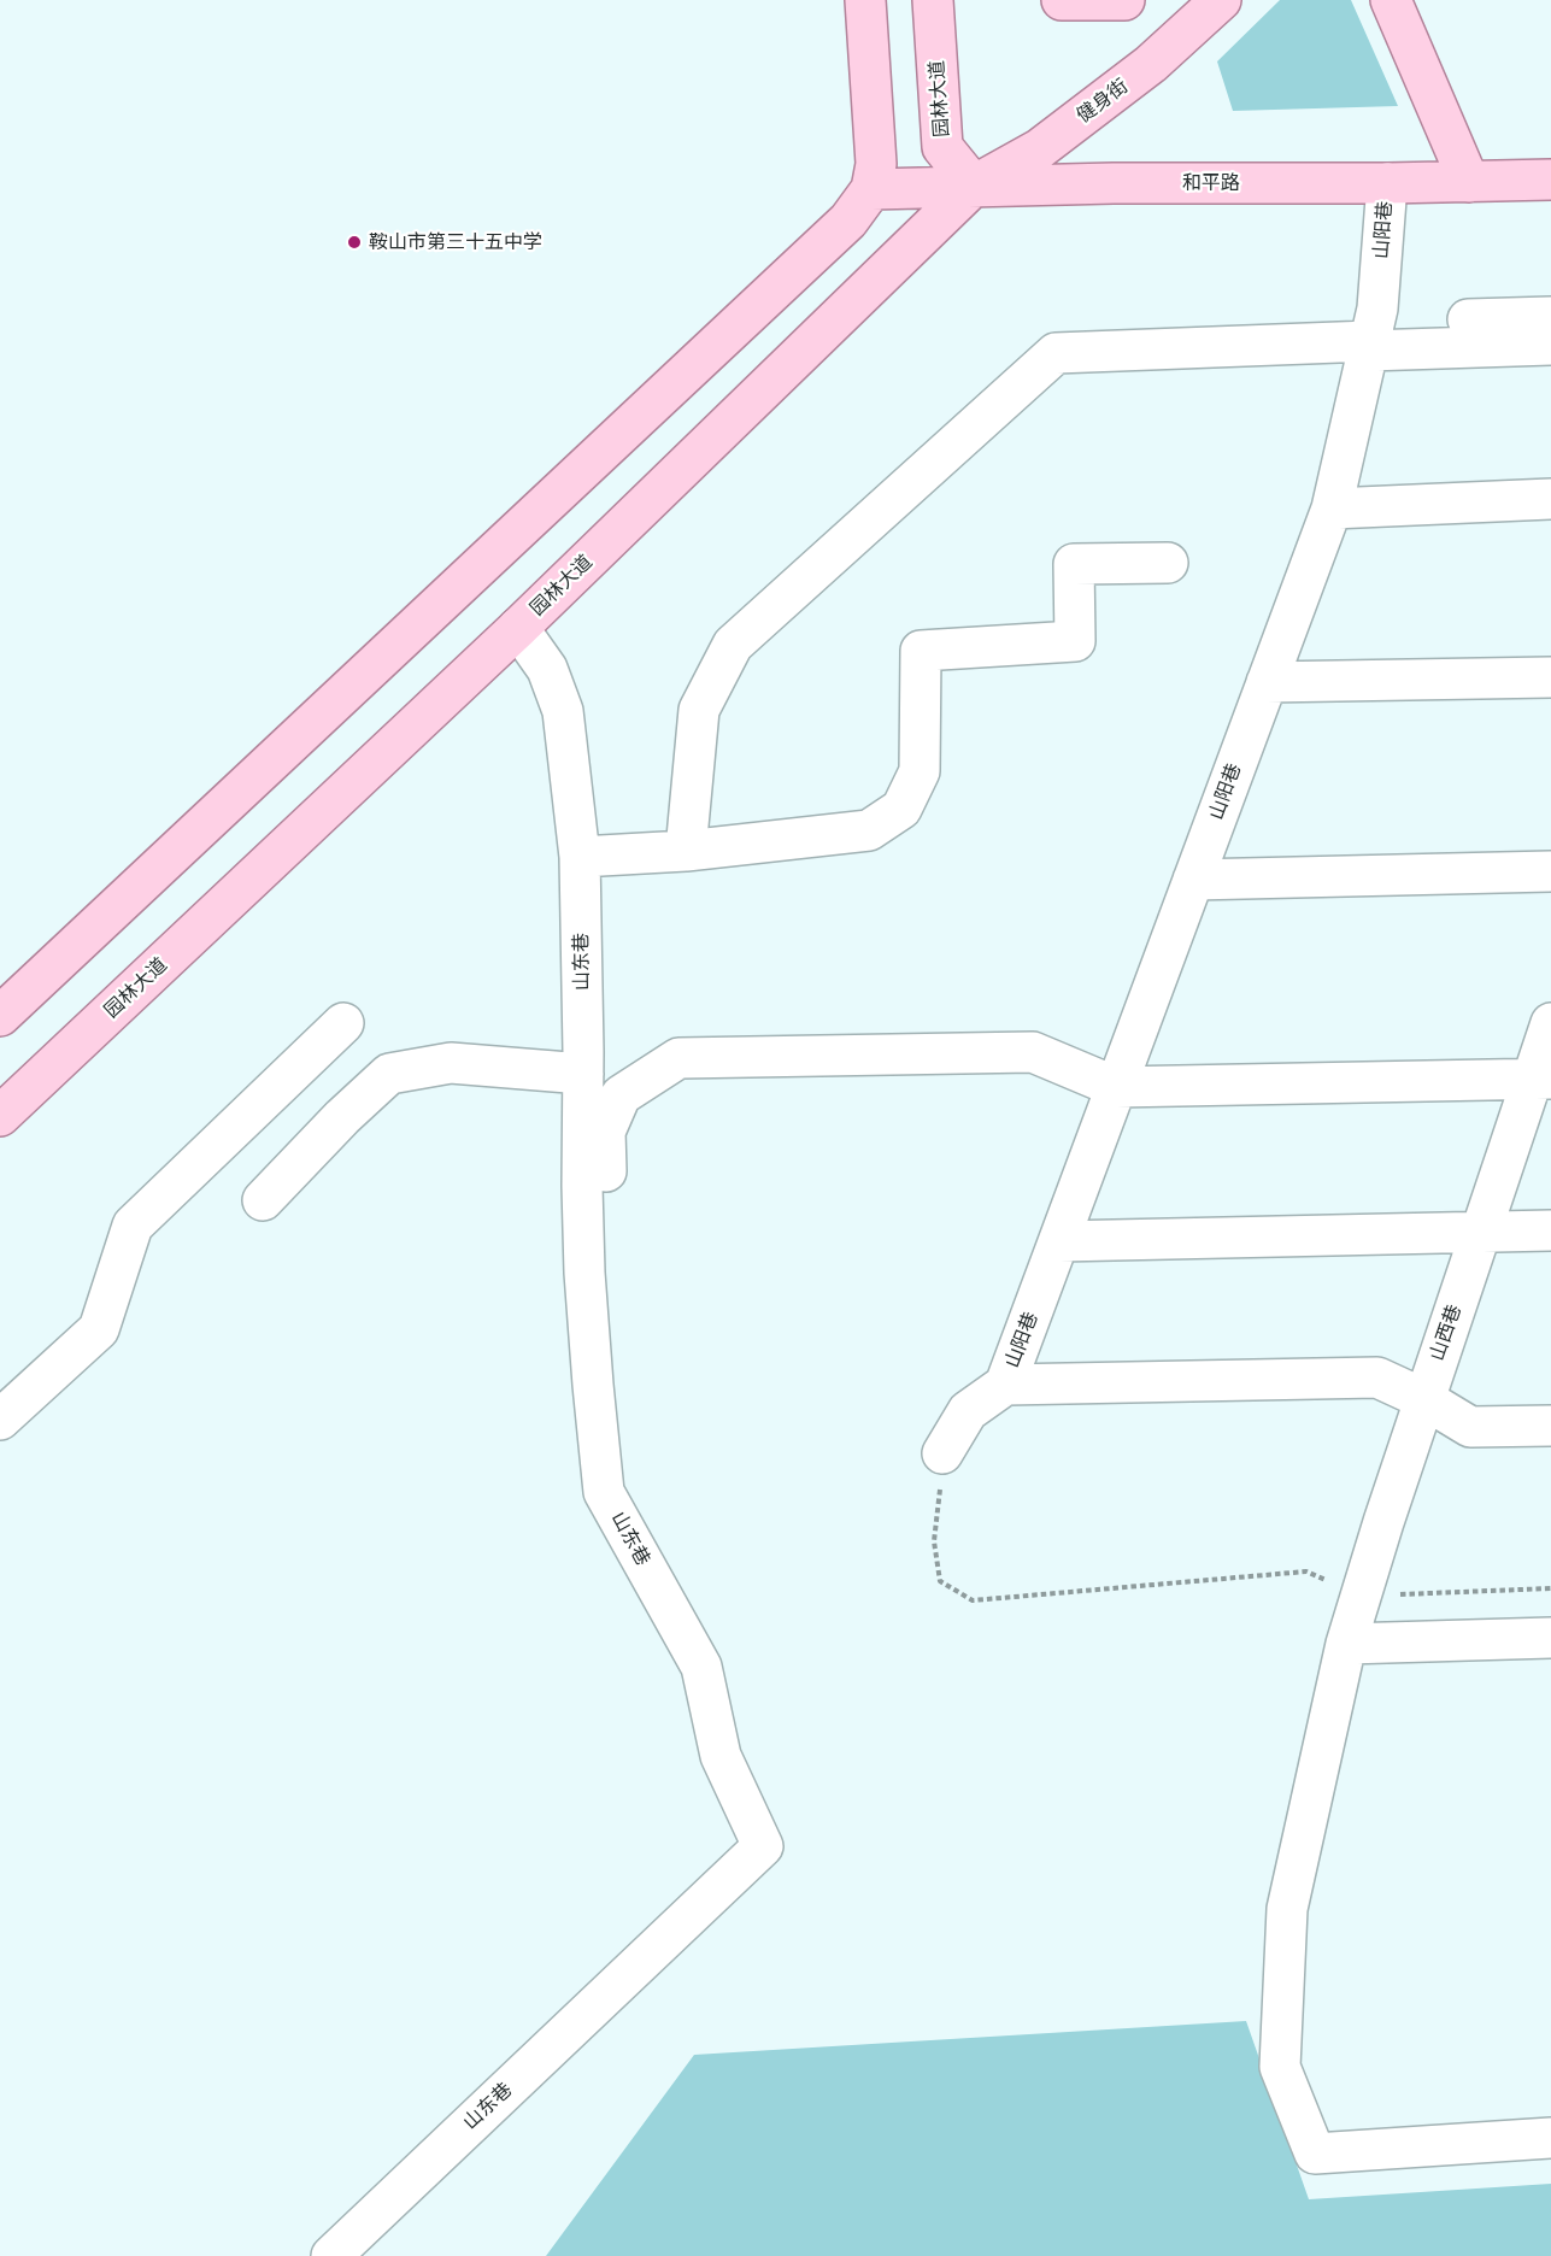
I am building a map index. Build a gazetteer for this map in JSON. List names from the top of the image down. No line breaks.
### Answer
{"streets":{"main road":["园林大道","健身街","和平路"],"street":["山阳巷","山东巷","山西巷"]},"crossings":[["园林大道","健身街"],["园林大道","和平路"],["园林大道","山东巷"],["健身街","和平路"],["和平路","山阳巷"]],"places":["鞍山市第三十五中学"]}
